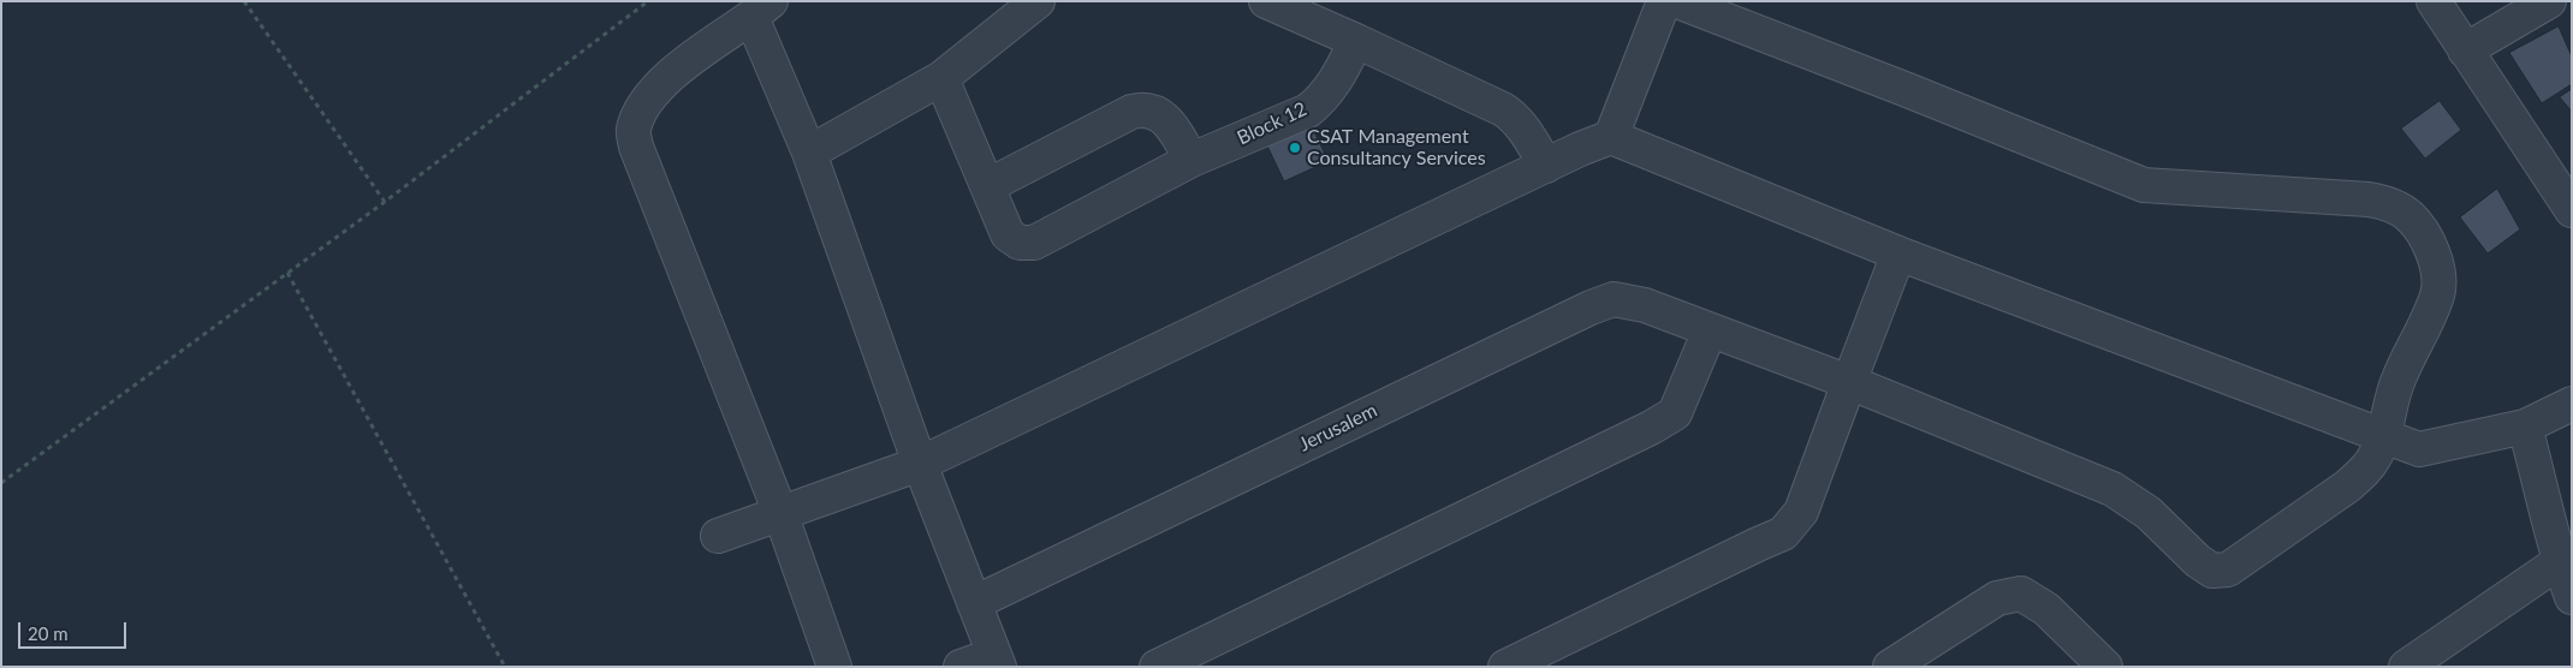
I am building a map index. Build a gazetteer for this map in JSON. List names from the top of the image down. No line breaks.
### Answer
{"streets":{"street":["Block 12","Jerusalem"]},"places":["CSAT Management Consultancy Services"],"scale_bar":"20 m"}
